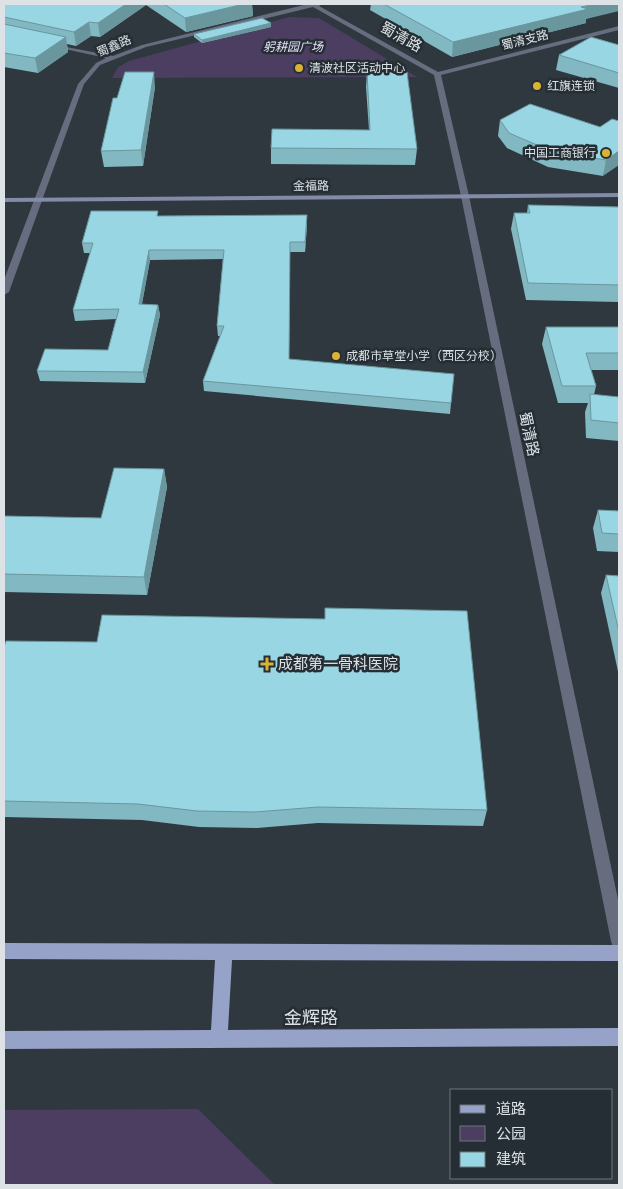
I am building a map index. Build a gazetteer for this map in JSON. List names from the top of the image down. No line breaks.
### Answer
{"streets":{"main road":["金辉路"],"street":["蜀清路","蜀清支路","蜀鑫路","金福路"]},"crossings":[["蜀清路","蜀清支路"],["蜀清路","蜀鑫路"],["蜀清路","金福路"],["蜀鑫路","金福路"]],"parks":["躬耕园广场"],"places":{"other":["清波社区活动中心","红旗连锁","中国工商银行","成都市草堂小学（西区分校）"],"health":["成都第一骨科医院"]},"legend":["道路","公园","建筑"]}
